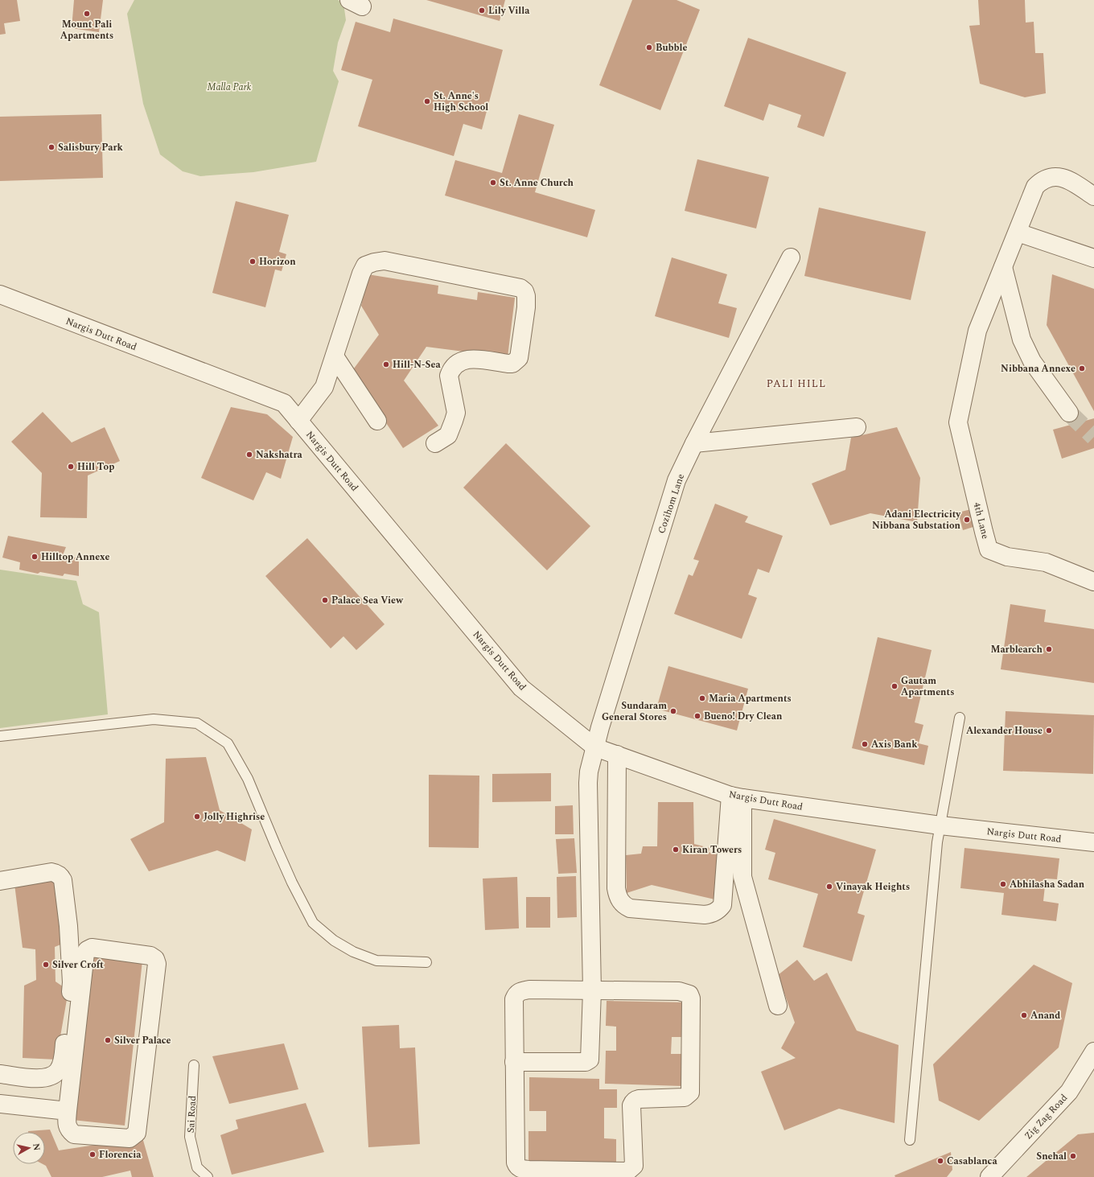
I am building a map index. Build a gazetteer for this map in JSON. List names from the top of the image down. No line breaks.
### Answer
{"streets":{"street":["Nargis Dutt Road","Cozihom Lane","4th Lane","Zig Zag Road"],"lane":["Sai Road"]},"crossings":[["Nargis Dutt Road","Cozihom Lane"]],"districts":["PALI HILL"],"parks":["Malla Park"],"places":["Lily Villa","Mount Pali Apartments","Bubble","St. Anne's High School","Salisbury Park","St. Anne Church","Horizon","Hill-N-Sea","Nibbana Annexe","Nakshatra","Hill Top","Adani Electricity Nibbana Substation","Hilltop Annexe","Palace Sea View","Marblearch","Gautam Apartments","Maria Apartments","Sundaram General Stores","Bueno! Dry Clean","Alexander House","Axis Bank","Jolly Highrise","Kiran Towers","Abhilasha Sadan","Vinayak Heights","Silver Croft","Anand","Silver Palace","Florencia","Snehal","Casablanca"],"north":"right"}
